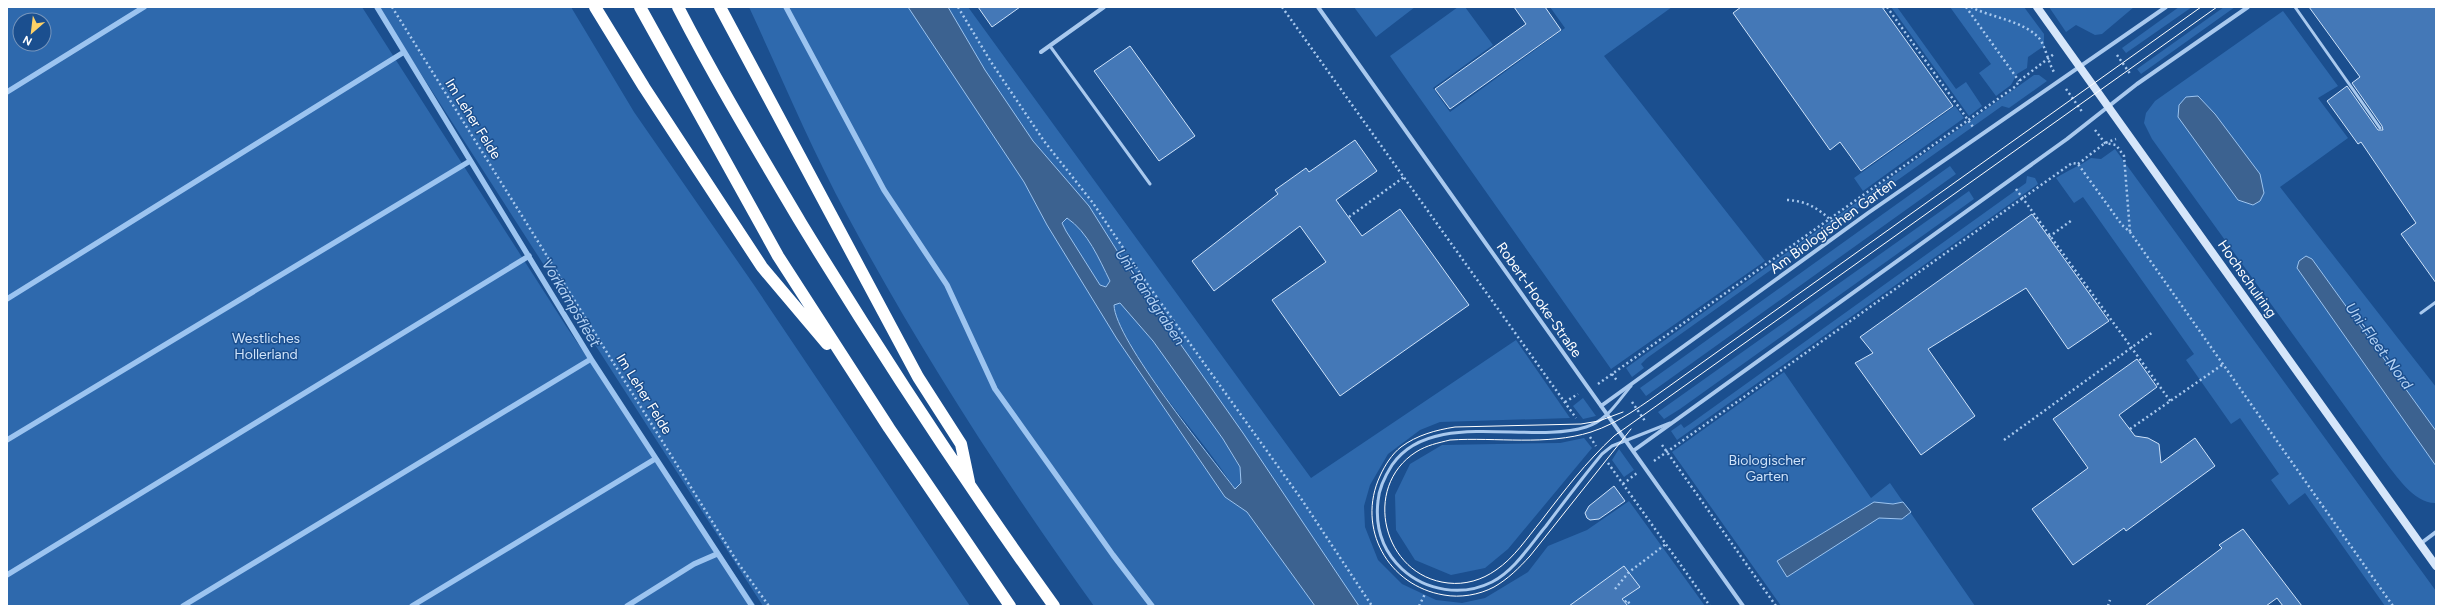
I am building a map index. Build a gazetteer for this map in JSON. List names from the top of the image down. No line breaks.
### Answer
{"streets":{"street":["Am Biologischen Garten","Hochschulring","Robert-Hooke-Straße"],"path":["Im Leher Felde"]},"crossings":[["Am Biologischen Garten","Hochschulring"],["Am Biologischen Garten","Robert-Hooke-Straße"]],"water":["Uni-Randgraben","Vorkampsfleet","Uni-Fleet-Nord"],"parks":["Westliches Hollerland","Biologischer Garten"],"north":"bottom left"}
